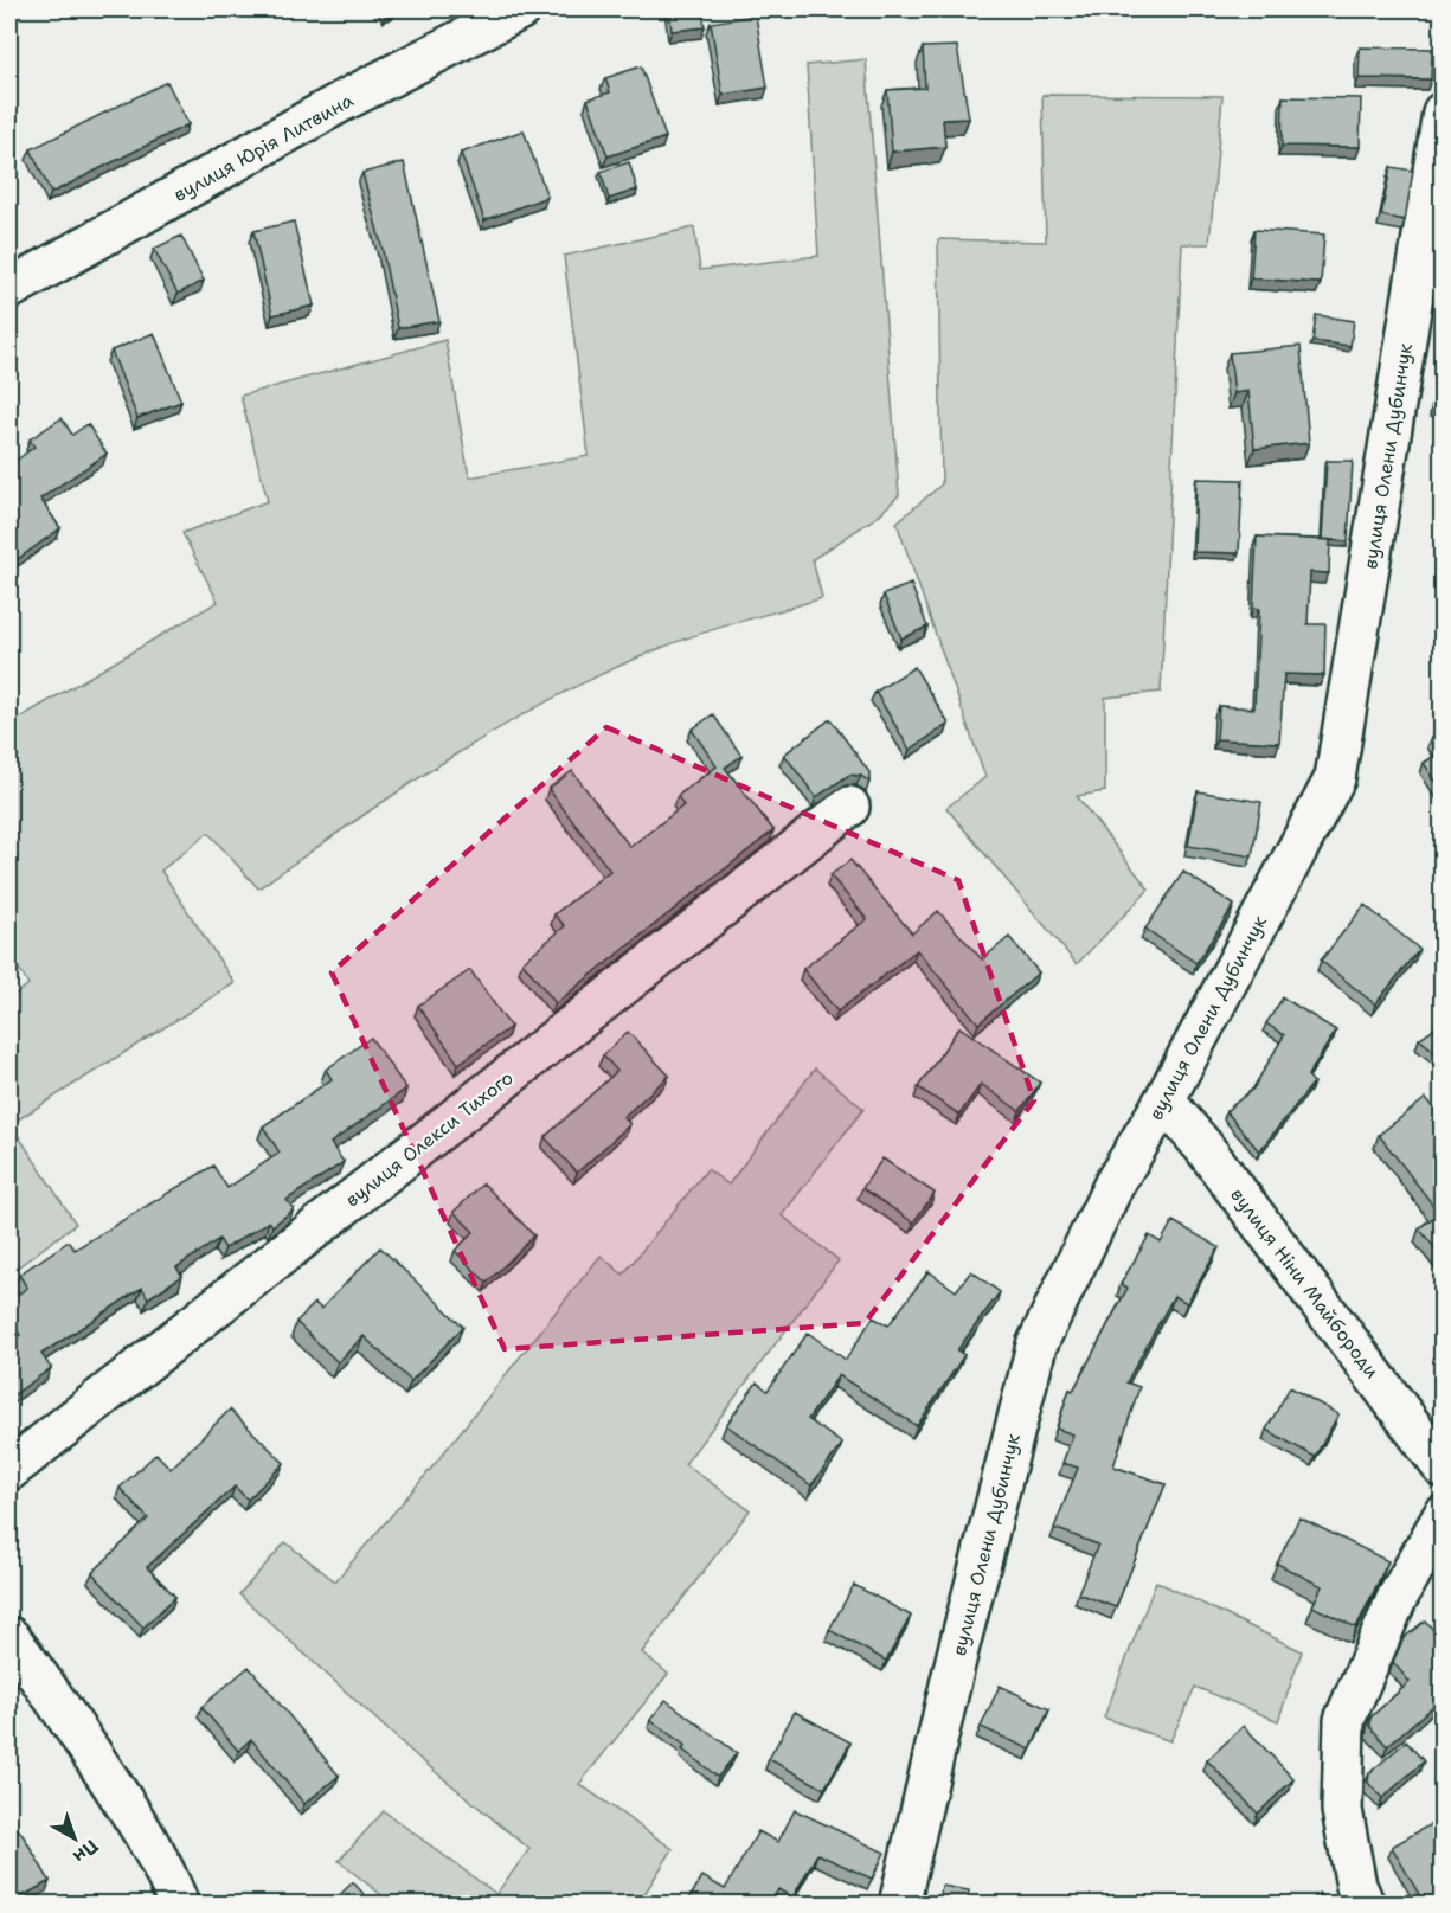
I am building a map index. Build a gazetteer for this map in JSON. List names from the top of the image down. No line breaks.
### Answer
{"streets":{"street":["вулиця Юрія Литвина","вулиця Олени Дубинчук","вулиця Олекси Тихого","вулиця Ніни Майбороди"]},"crossings":[["вулиця Олени Дубинчук","вулиця Ніни Майбороди"]],"north":"bottom right"}
